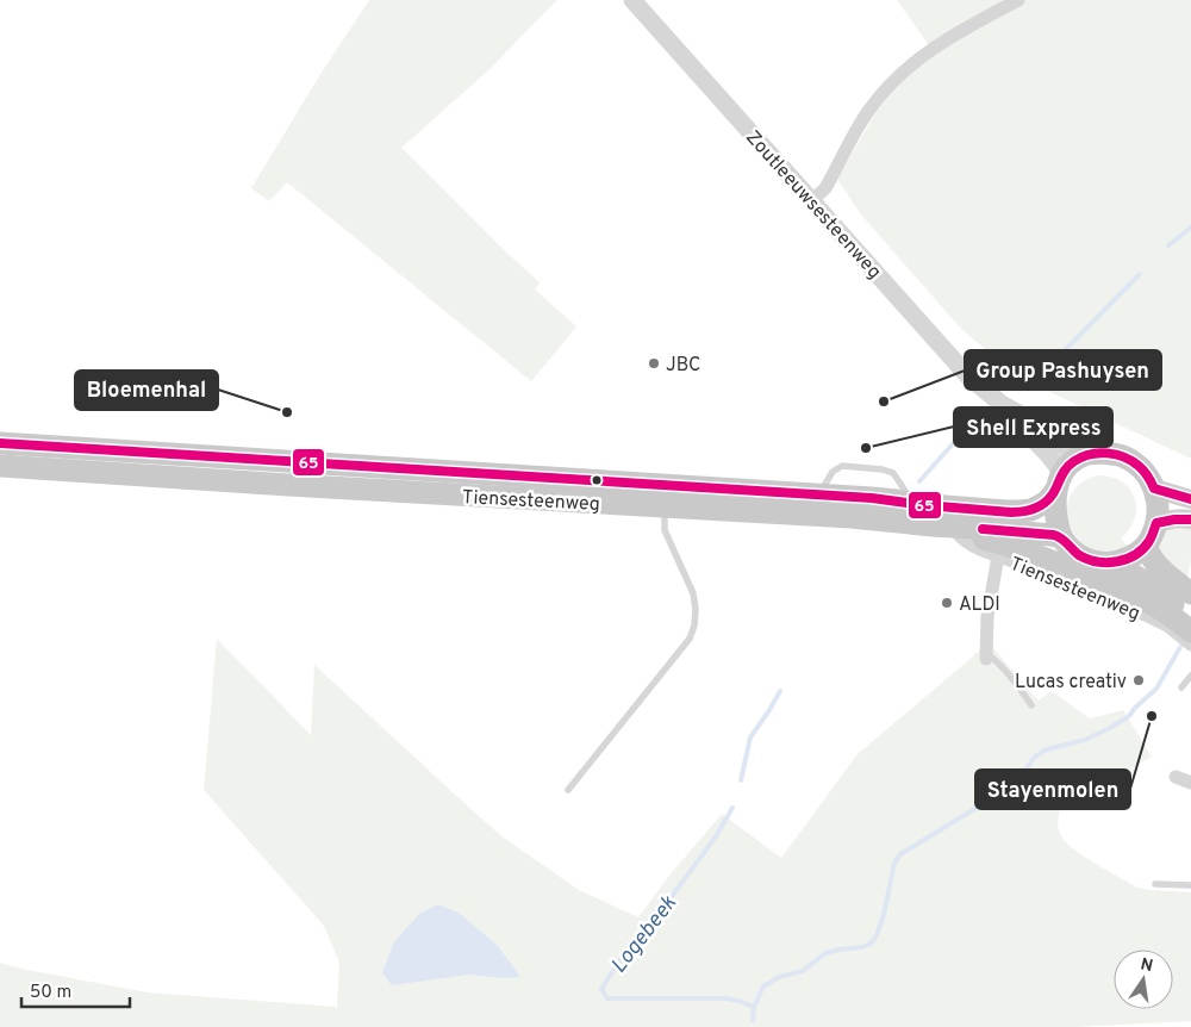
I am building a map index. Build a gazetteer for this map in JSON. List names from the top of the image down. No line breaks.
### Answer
{"streets":{"main road":["Tiensesteenweg"],"street":["Zoutleeuwsesteenweg"]},"crossings":[["Zoutleeuwsesteenweg","Tiensesteenweg"]],"water":["Logebeek"],"places":["JBC","Group Pashuysen","Bloemenhal","Shell Express","ALDI","Lucas creativ","Stayenmolen"],"lines":["transit line 65"],"scale_bar":"50 m","north":"top"}
